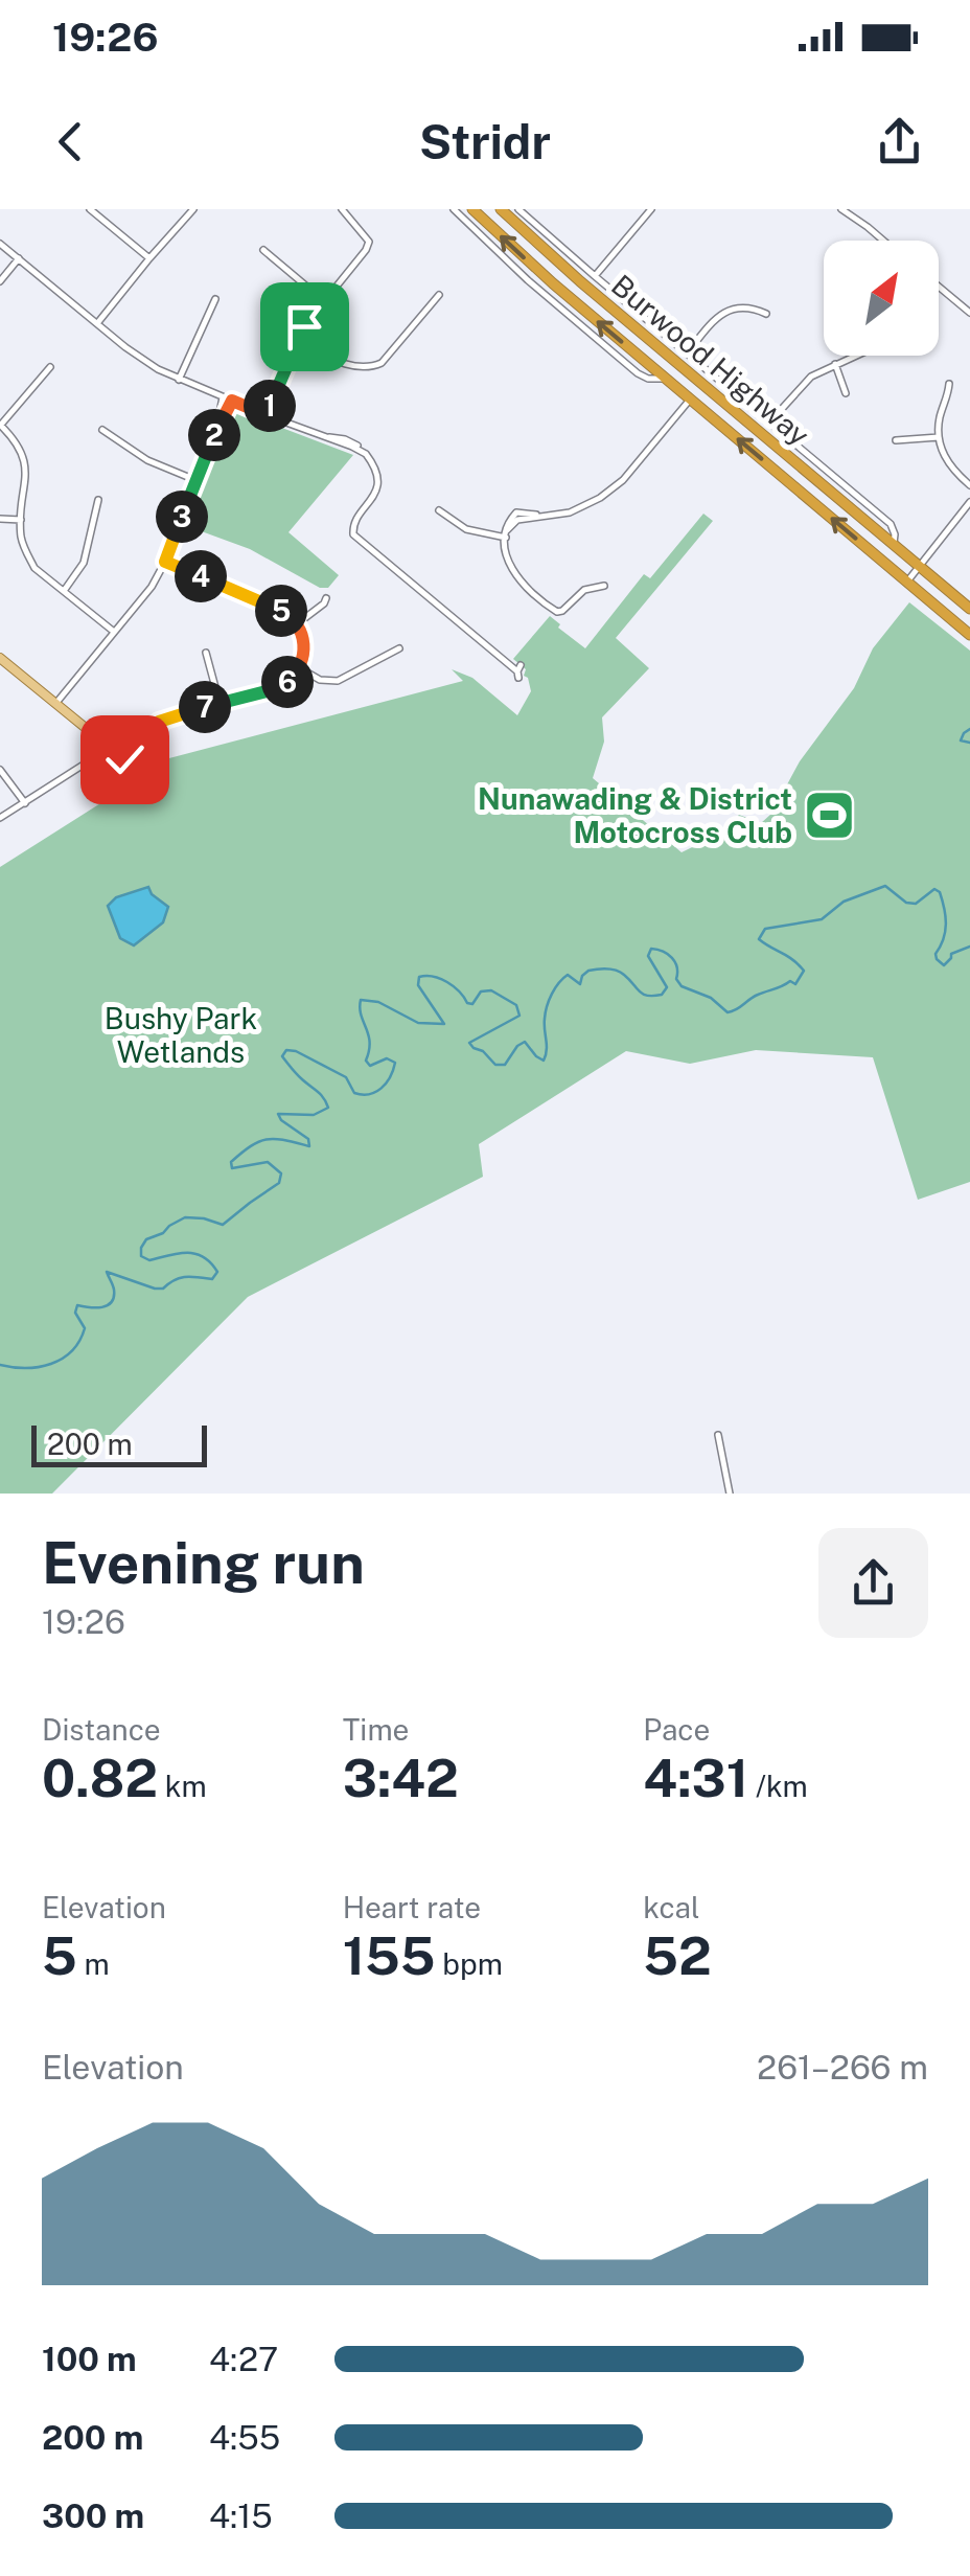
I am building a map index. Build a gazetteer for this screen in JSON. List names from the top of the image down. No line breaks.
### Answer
{"streets":{"highway":["Burwood Highway"]},"parks":["Bushy Park Wetlands"],"places":{"sports":["Nunawading & District Motocross Club"]},"scale_bar":"200 m","north":"top right","page":{"status":"19:26","header":"Stridr","pins":["1","2","3","4","5","6","7"],"scale":"200 m","heading":["Evening run","19:26"],"stats":[["Distance","0.82 km"],["Time","3:42"],["Pace","4:31 /km"],["Elevation","5 m"],["Heart rate","155 bpm"],["kcal","52"]],"chart":["Elevation","261–266 m"],"list":[{"name":"100 m","note":"4:27"},{"name":"200 m","note":"4:55"},{"name":"300 m","note":"4:15"}]}}
